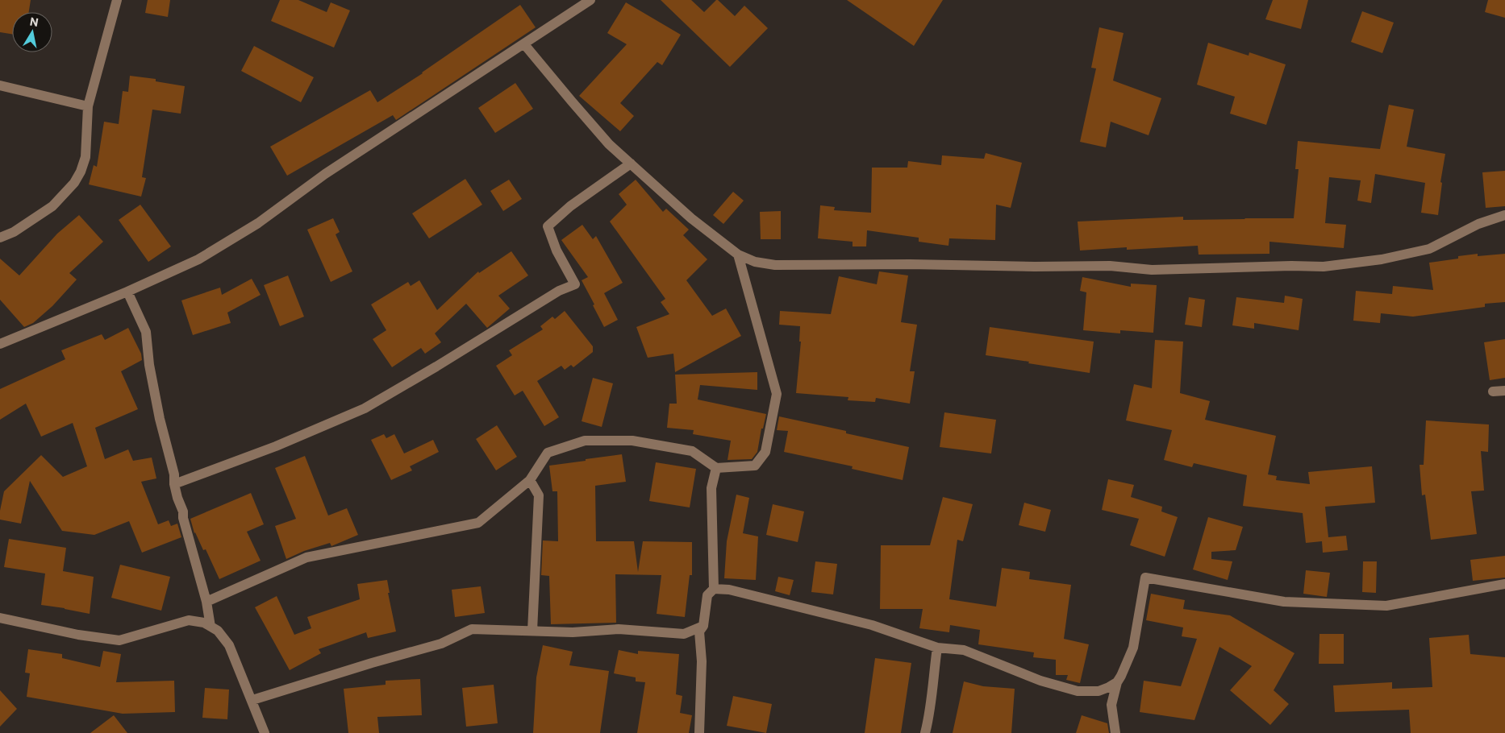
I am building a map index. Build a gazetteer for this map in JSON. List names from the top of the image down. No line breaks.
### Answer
{"north":"top"}
